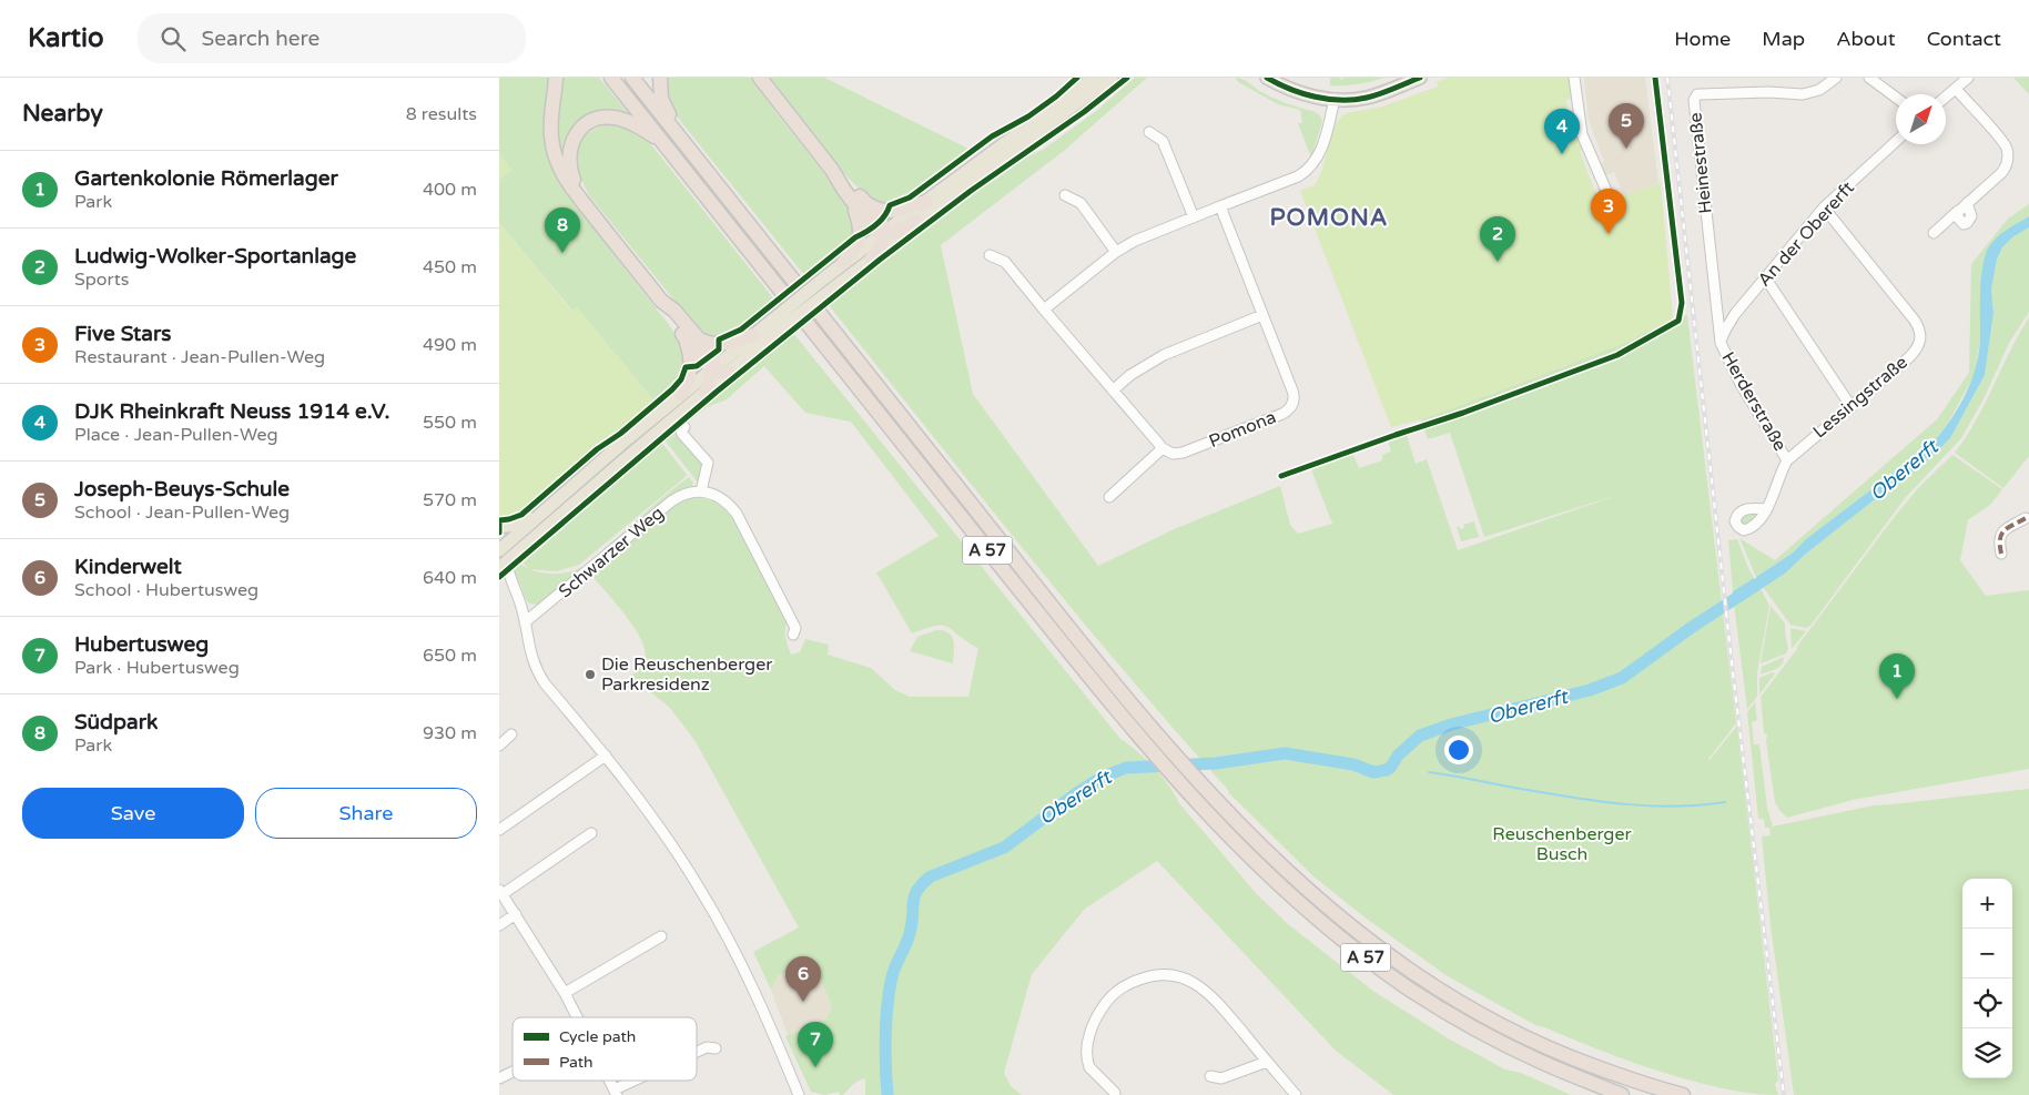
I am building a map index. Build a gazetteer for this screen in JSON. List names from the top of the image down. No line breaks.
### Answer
{"streets":{"highway":["A 57"],"street":["Heinestraße","An der Obererft","Lessingstraße","Herderstraße","Pomona","Schwarzer Weg"]},"crossings":[["Heinestraße","An der Obererft"],["Heinestraße","Herderstraße"],["An der Obererft","Lessingstraße"],["An der Obererft","Herderstraße"],["Lessingstraße","Herderstraße"]],"districts":["POMONA"],"water":["Obererft"],"parks":["Reuschenberger Busch"],"places":["Die Reuschenberger Parkresidenz"],"legend":["Cycle path","Path"],"north":"top right","page":{"header":"Kartio","search":"Search here","nav":["Home","Map","About","Contact"],"heading":["Nearby","8 results"],"pins":["5","4","3","8","2","1","6","7"],"list":[{"mark":"1","name":"Gartenkolonie Römerlager","note":"Park","value":"400 m"},{"mark":"2","name":"Ludwig-Wolker-Sportanlage","note":"Sports","value":"450 m"},{"mark":"3","name":"Five Stars","note":"Restaurant · Jean-Pullen-Weg","value":"490 m"},{"mark":"4","name":"DJK Rheinkraft Neuss 1914 e.V.","note":"Place · Jean-Pullen-Weg","value":"550 m"},{"mark":"5","name":"Joseph-Beuys-Schule","note":"School · Jean-Pullen-Weg","value":"570 m"},{"mark":"6","name":"Kinderwelt","note":"School · Hubertusweg","value":"640 m"},{"mark":"7","name":"Hubertusweg","note":"Park · Hubertusweg","value":"650 m"},{"mark":"8","name":"Südpark","note":"Park","value":"930 m"}],"buttons":["Save","Share"],"map_buttons":["+","−"]}}
